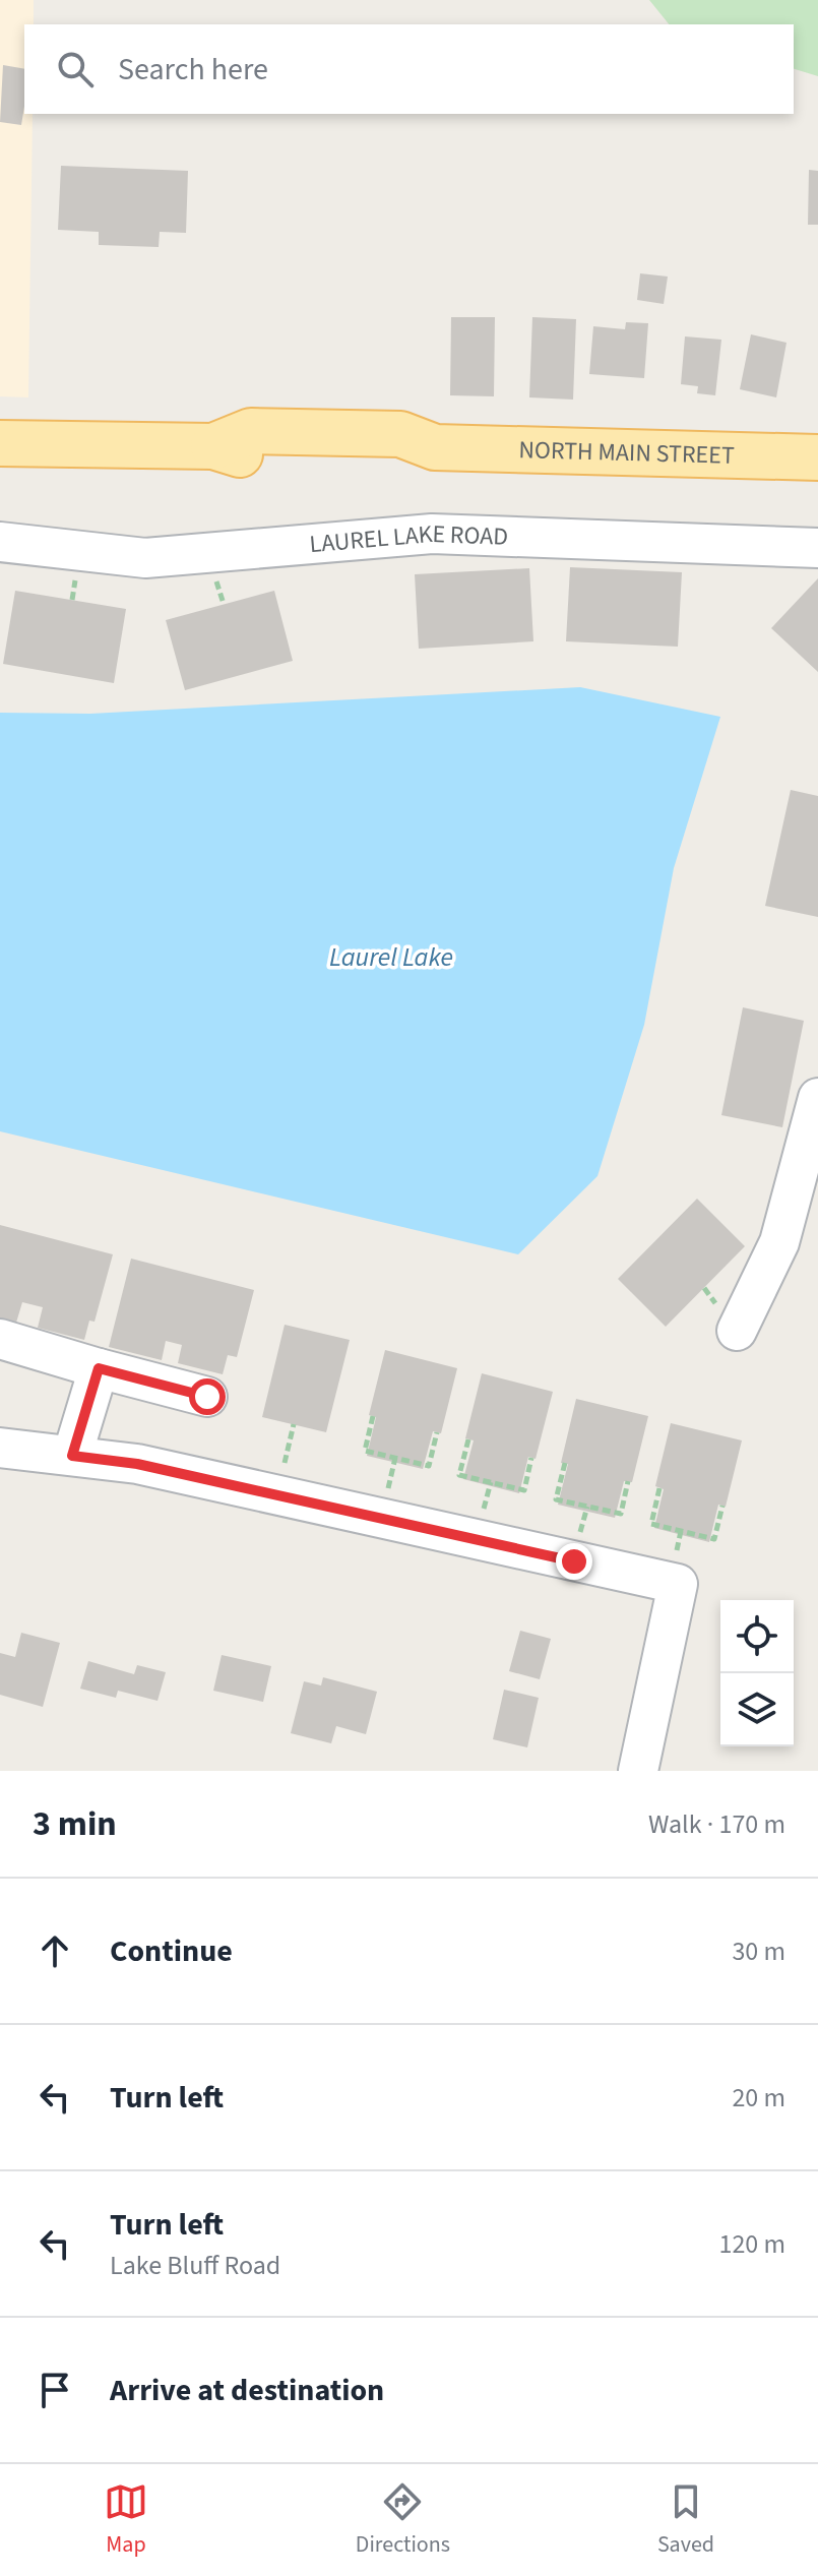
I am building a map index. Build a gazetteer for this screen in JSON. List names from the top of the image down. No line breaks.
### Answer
{"streets":{"main road":["NORTH MAIN STREET"],"street":["LAUREL LAKE ROAD"]},"water":["Laurel Lake"],"page":{"search":"Search here","heading":["3 min","Walk · 170 m"],"list":[["Continue","30 m"],["Turn left","20 m"],["Turn left","Lake Bluff Road","120 m"],"Arrive at destination"],"nav":["Map","Directions","Saved"]}}
